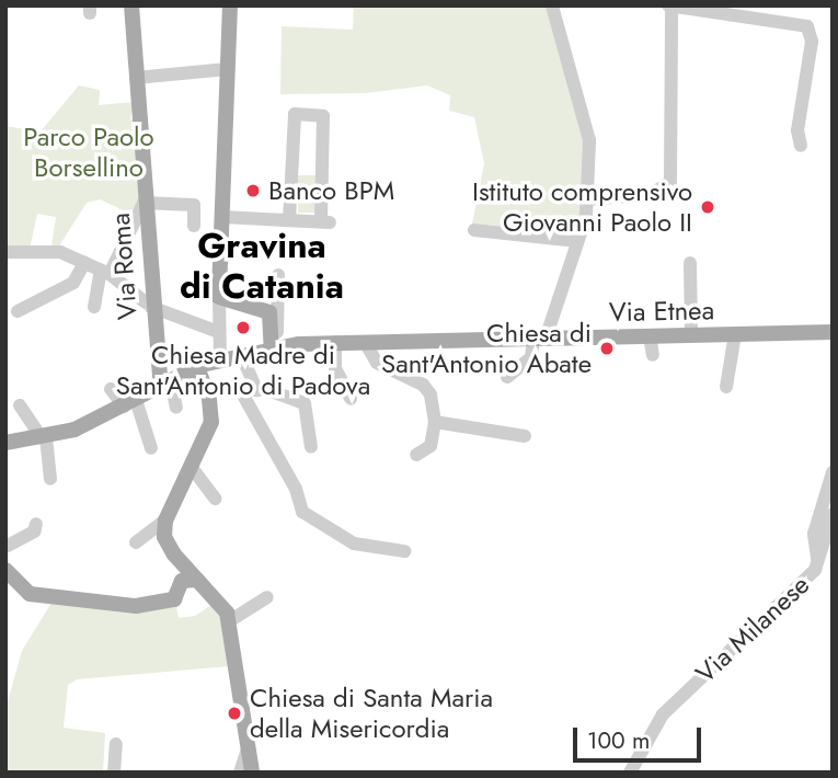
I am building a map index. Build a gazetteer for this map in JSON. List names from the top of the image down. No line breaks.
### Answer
{"streets":{"main road":["Via Roma","Via Etnea"],"street":["Via Milanese"]},"crossings":[["Via Roma","Via Etnea"]],"districts":["Gravina di Catania"],"parks":["Parco Paolo Borsellino"],"places":["Banco BPM","Istituto comprensivo Giovanni Paolo II","Chiesa Madre di Sant'Antonio di Padova","Chiesa di Sant'Antonio Abate","Chiesa di Santa Maria della Misericordia"],"scale_bar":"100 m"}
